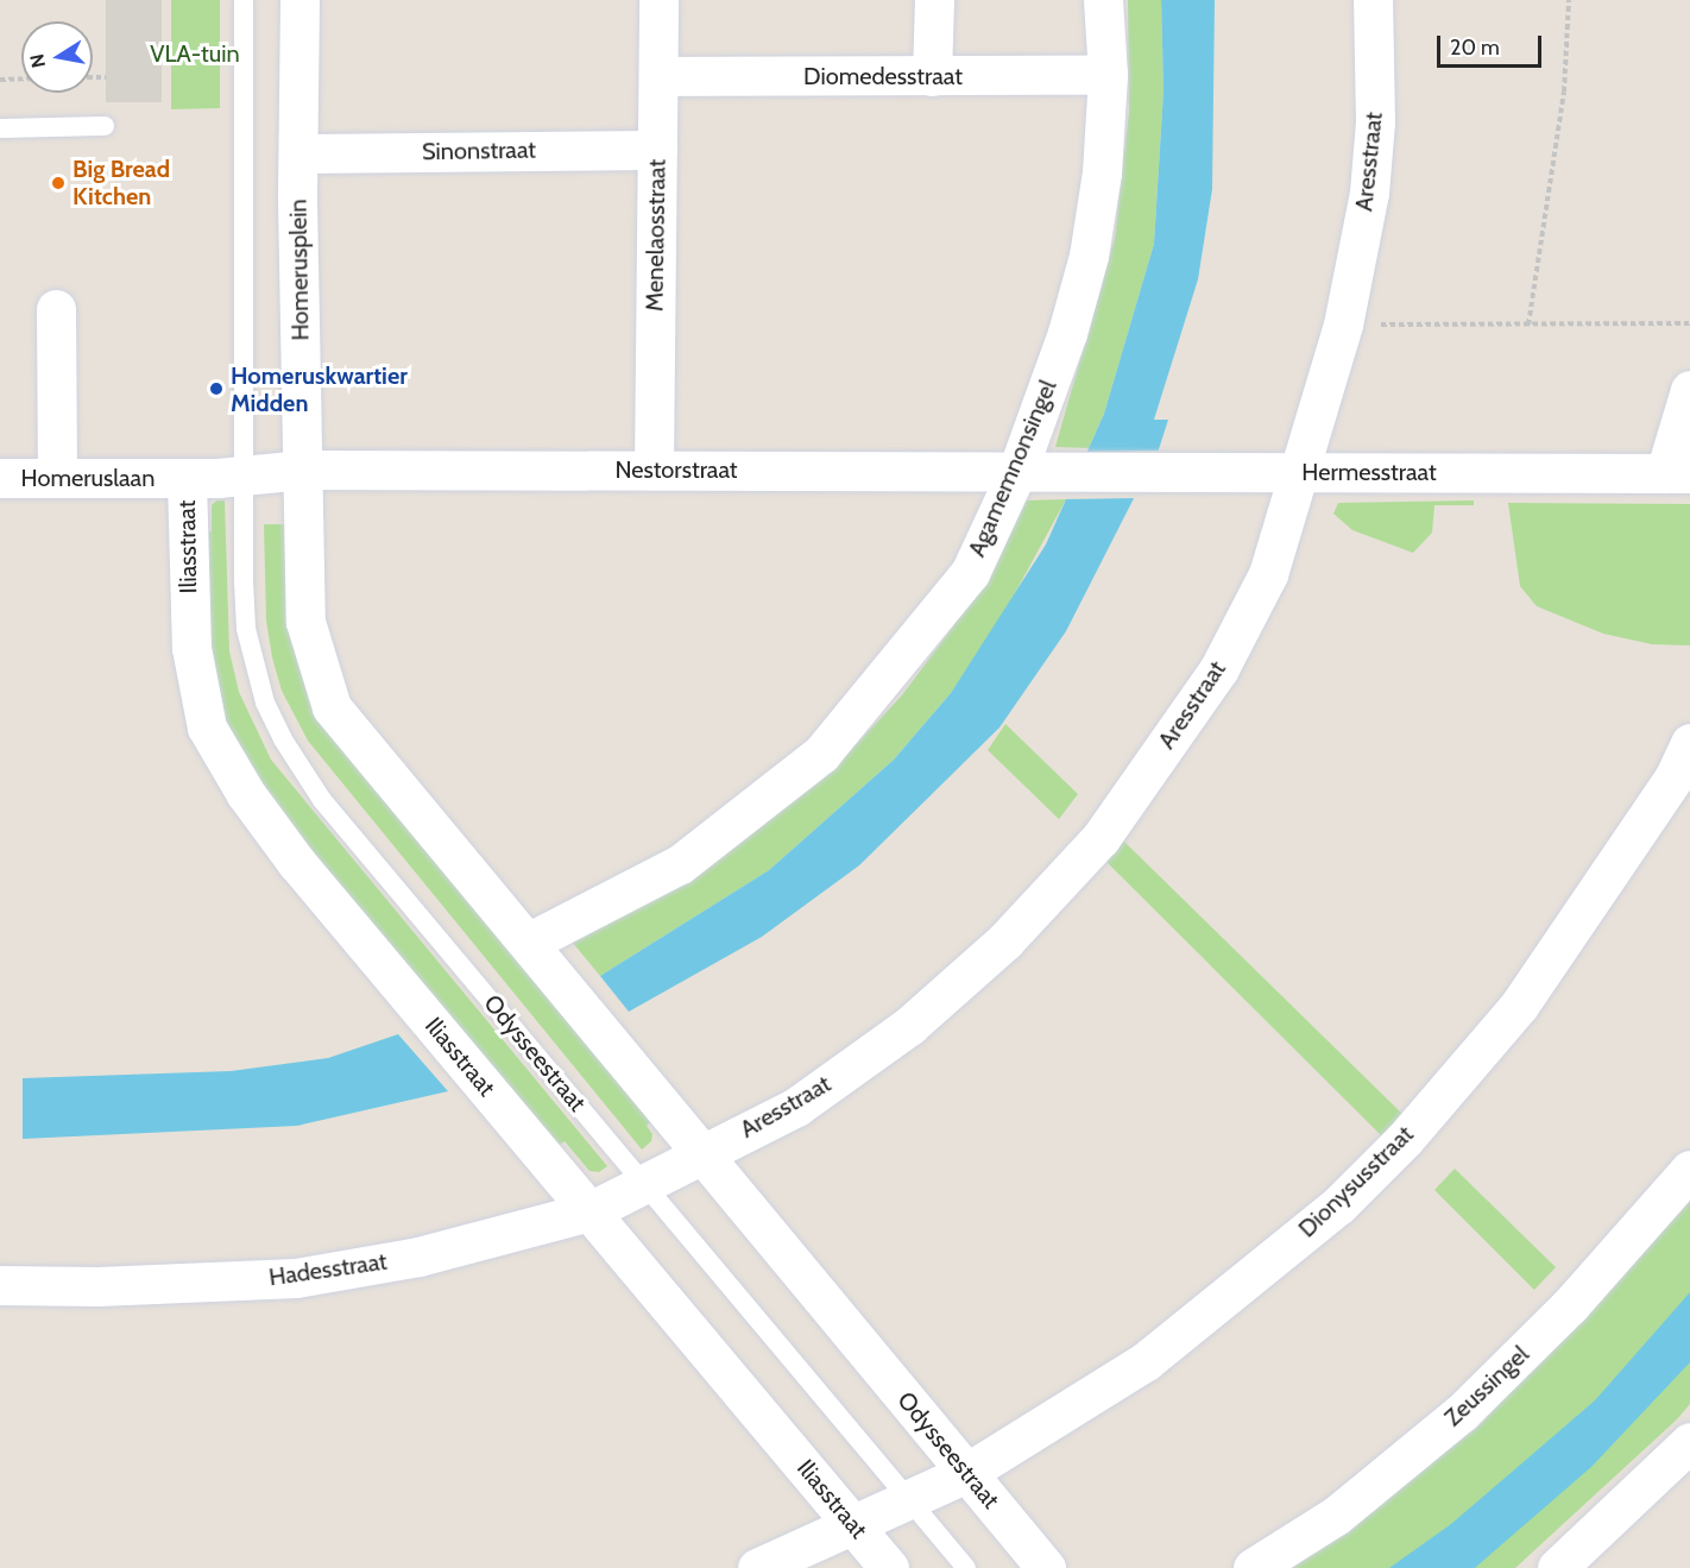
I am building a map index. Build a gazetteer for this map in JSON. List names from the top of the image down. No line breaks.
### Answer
{"streets":{"street":["Diomedesstraat","Sinonstraat","Aresstraat","Menelaosstraat","Homerusplein","Agamemnonsingel","Nestorstraat","Hermesstraat","Homeruslaan","Iliasstraat","Odysseestraat","Dionysusstraat","Hadesstraat","Zeussingel"]},"crossings":[["Diomedesstraat","Menelaosstraat"],["Diomedesstraat","Agamemnonsingel"],["Sinonstraat","Menelaosstraat"],["Sinonstraat","Homerusplein"],["Aresstraat","Hermesstraat"],["Aresstraat","Odysseestraat"],["Aresstraat","Hadesstraat"],["Menelaosstraat","Nestorstraat"],["Homerusplein","Nestorstraat"],["Homerusplein","Homeruslaan"],["Homerusplein","Odysseestraat"],["Agamemnonsingel","Nestorstraat"],["Agamemnonsingel","Hermesstraat"],["Agamemnonsingel","Odysseestraat"],["Nestorstraat","Hermesstraat"],["Nestorstraat","Homeruslaan"],["Homeruslaan","Iliasstraat"],["Homeruslaan","Odysseestraat"],["Iliasstraat","Dionysusstraat"],["Iliasstraat","Hadesstraat"],["Odysseestraat","Dionysusstraat"],["Odysseestraat","Hadesstraat"]],"parks":["VLA-tuin"],"places":["Big Bread Kitchen","Homeruskwartier Midden"],"scale_bar":"20 m","north":"left"}
